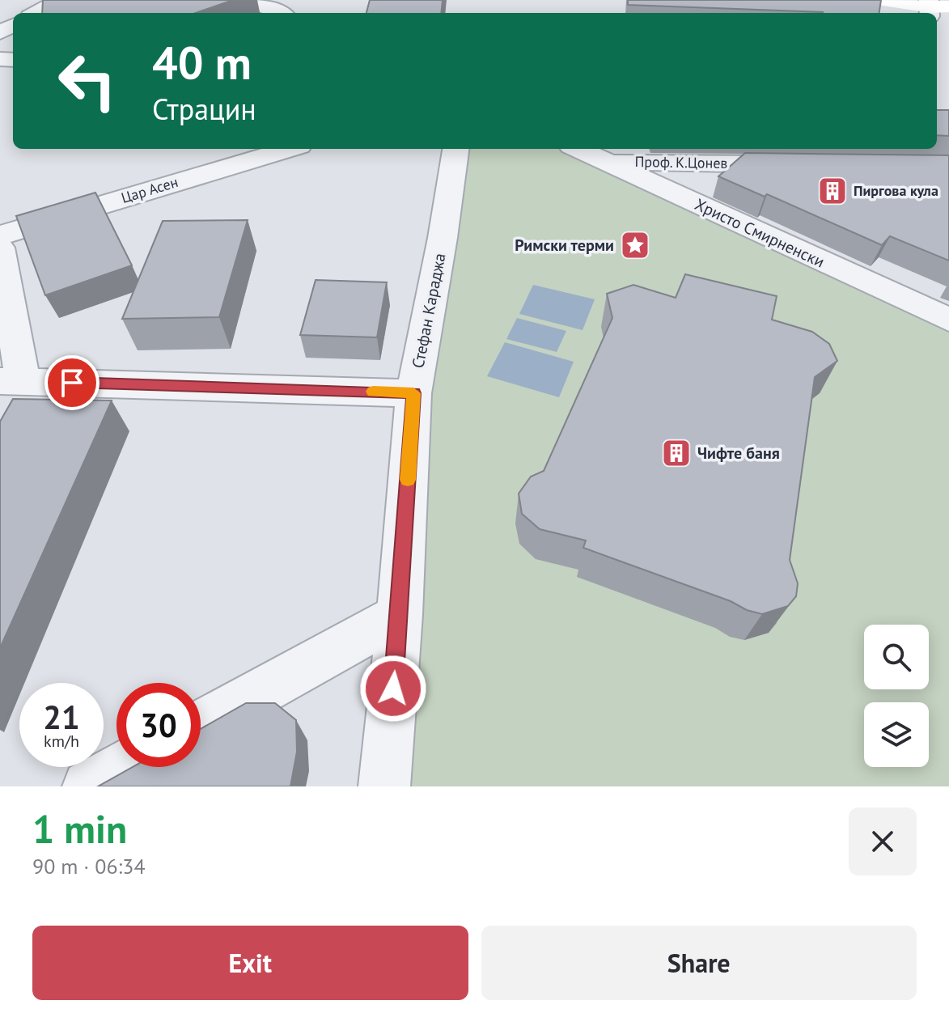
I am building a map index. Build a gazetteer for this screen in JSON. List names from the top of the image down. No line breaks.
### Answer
{"streets":{"street":["Проф. К.Цонев","Цар Асен","Христо Смирненски","Стефан Караджа"]},"crossings":[["Проф. К.Цонев","Христо Смирненски"]],"places":{"building":["Пиргова кула","Чифте баня"],"place":["Римски терми"]},"page":{"turn":["40 m","Страцин"],"speed":"21 km/h","limit":"30","heading":["1 min","90 m · 06:34"],"buttons":["Exit","Share"]}}
